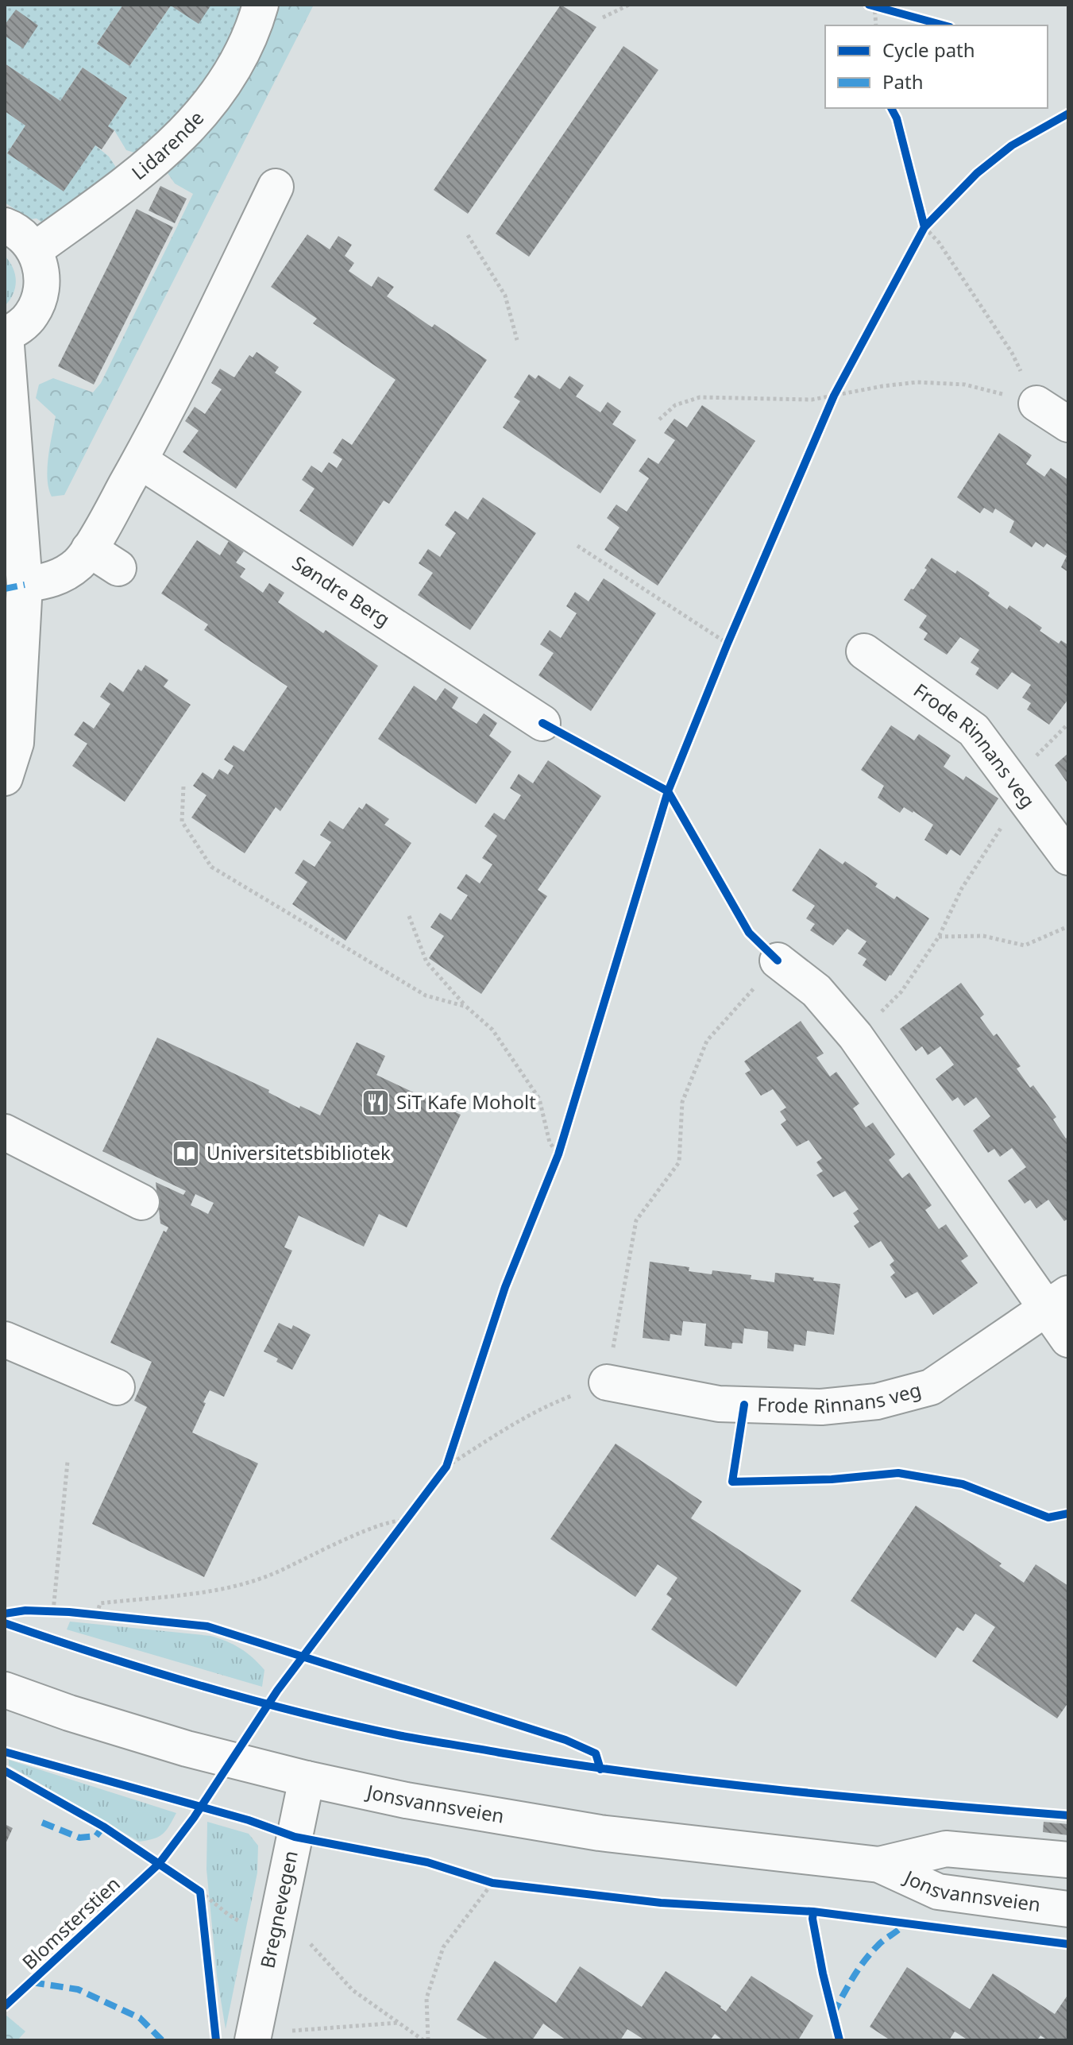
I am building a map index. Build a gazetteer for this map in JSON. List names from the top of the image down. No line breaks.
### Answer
{"streets":{"street":["Lidarende","Søndre Berg","Frode Rinnans veg","Jonsvannsveien","Bregnevegen"],"cycle path":["Blomsterstien"]},"crossings":[["Jonsvannsveien","Bregnevegen"]],"places":{"restaurant":["SiT Kafe Moholt"],"library":["Universitetsbibliotek"]},"legend":["Cycle path","Path"]}
